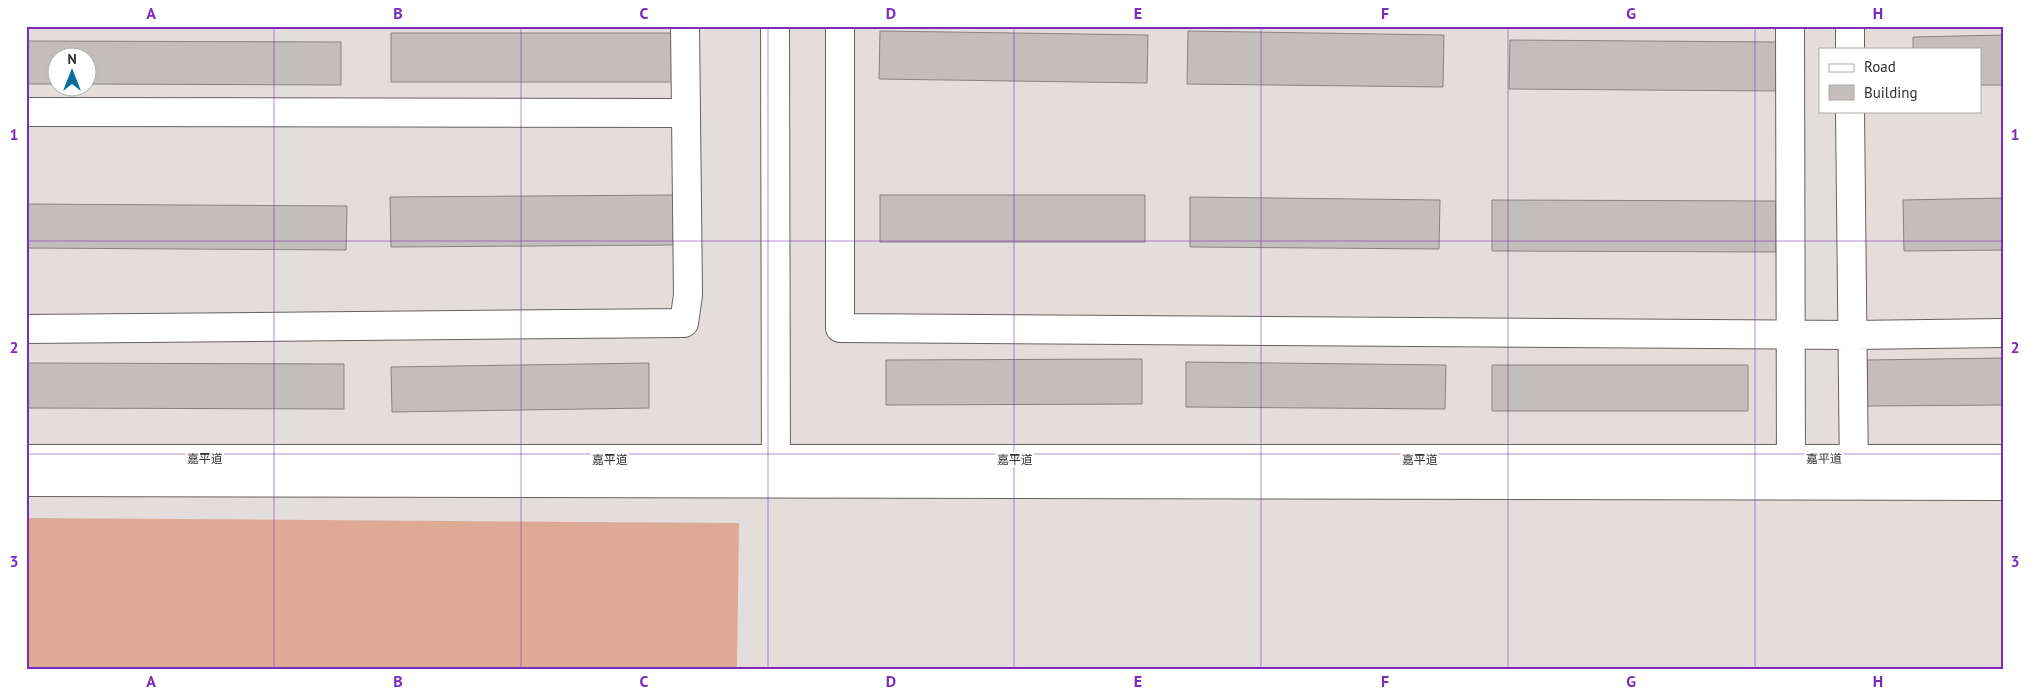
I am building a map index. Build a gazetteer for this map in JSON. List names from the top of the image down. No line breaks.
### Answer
{"streets":{"street":["嘉平道"]},"legend":["Road","Building"],"north":"top","grid":{"columns":["A","B","C","D","E","F","G","H"],"rows":["1","2","3"]}}
